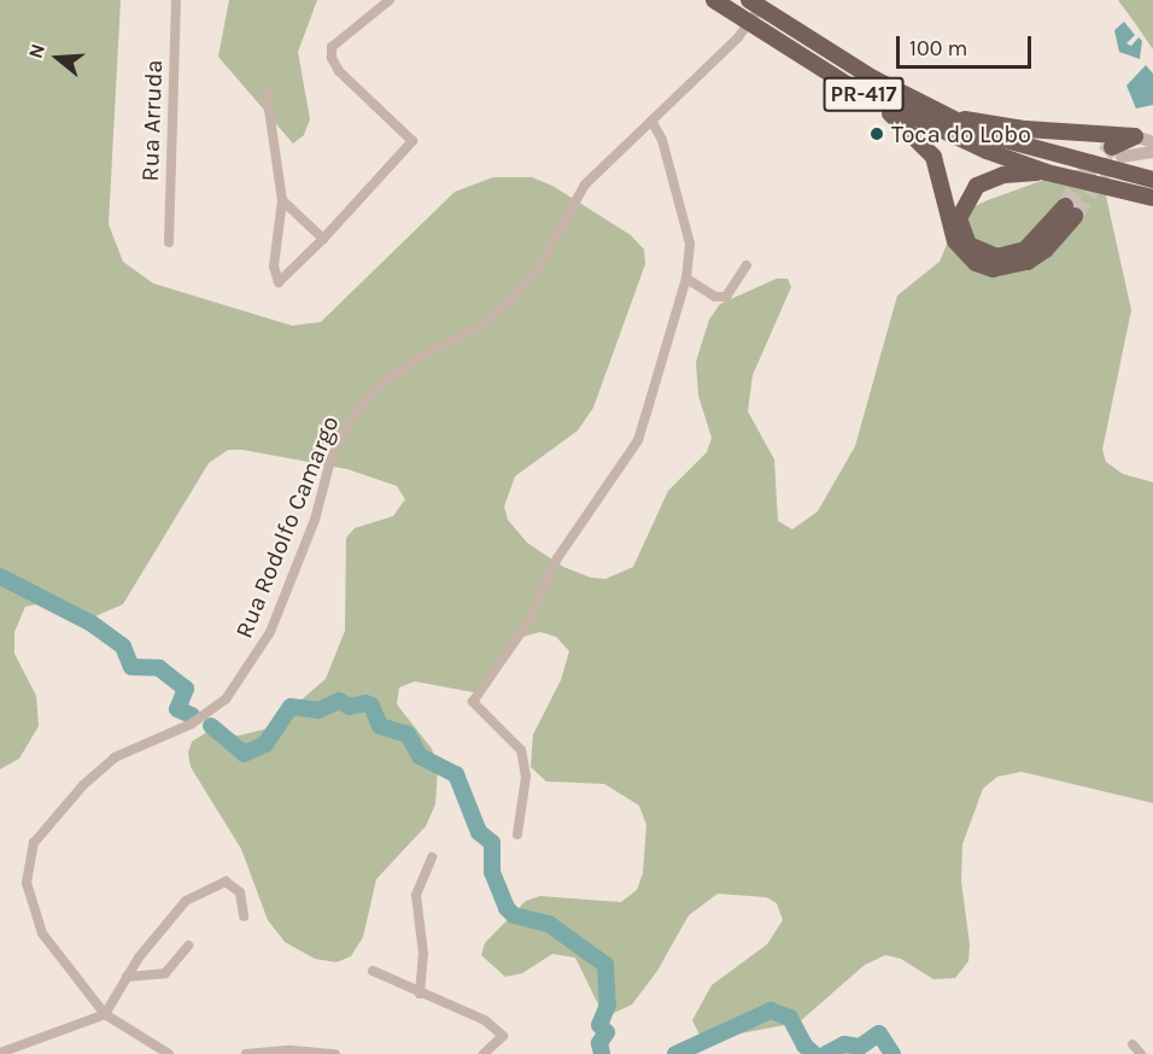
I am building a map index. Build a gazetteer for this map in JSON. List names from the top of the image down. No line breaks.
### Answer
{"streets":{"main road":["PR-417"],"street":["Rua Arruda","Rua Rodolfo Camargo"]},"crossings":[["PR-417","Rua Rodolfo Camargo"]],"places":["Toca do Lobo"],"scale_bar":"100 m","north":"left"}
